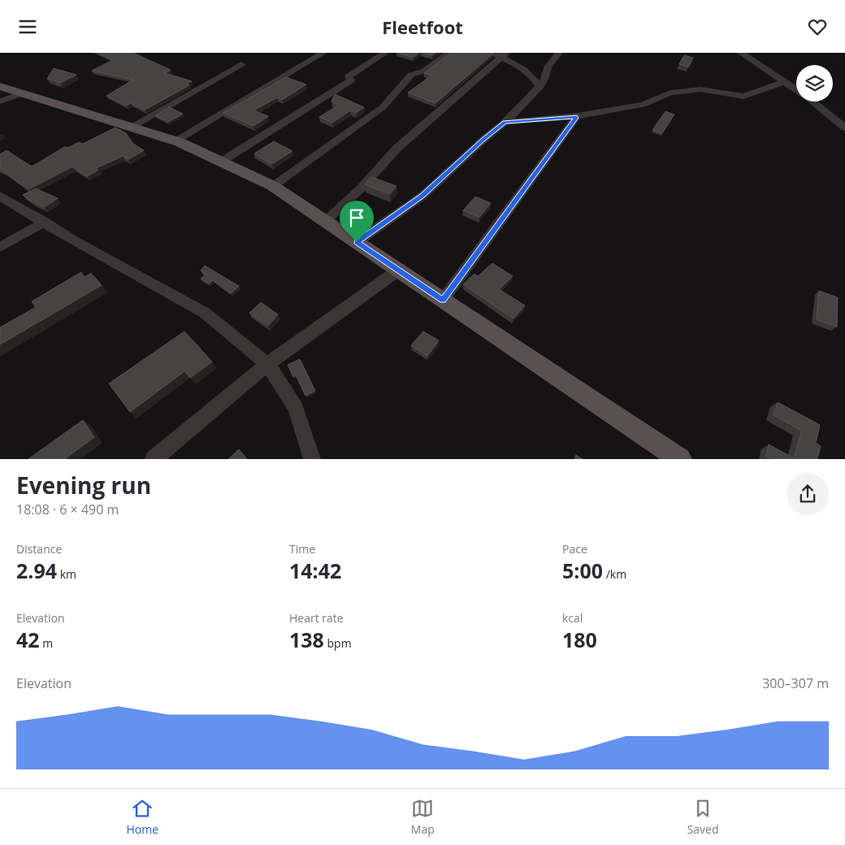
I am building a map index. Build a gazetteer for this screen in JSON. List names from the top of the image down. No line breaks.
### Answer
{"page":{"header":"Fleetfoot","heading":["Evening run","18:08 · 6 × 490 m"],"stats":[["Distance","2.94 km"],["Time","14:42"],["Pace","5:00 /km"],["Elevation","42 m"],["Heart rate","138 bpm"],["kcal","180"]],"chart":["Elevation","300–307 m"],"tabs":["Home","Map","Saved"]}}
